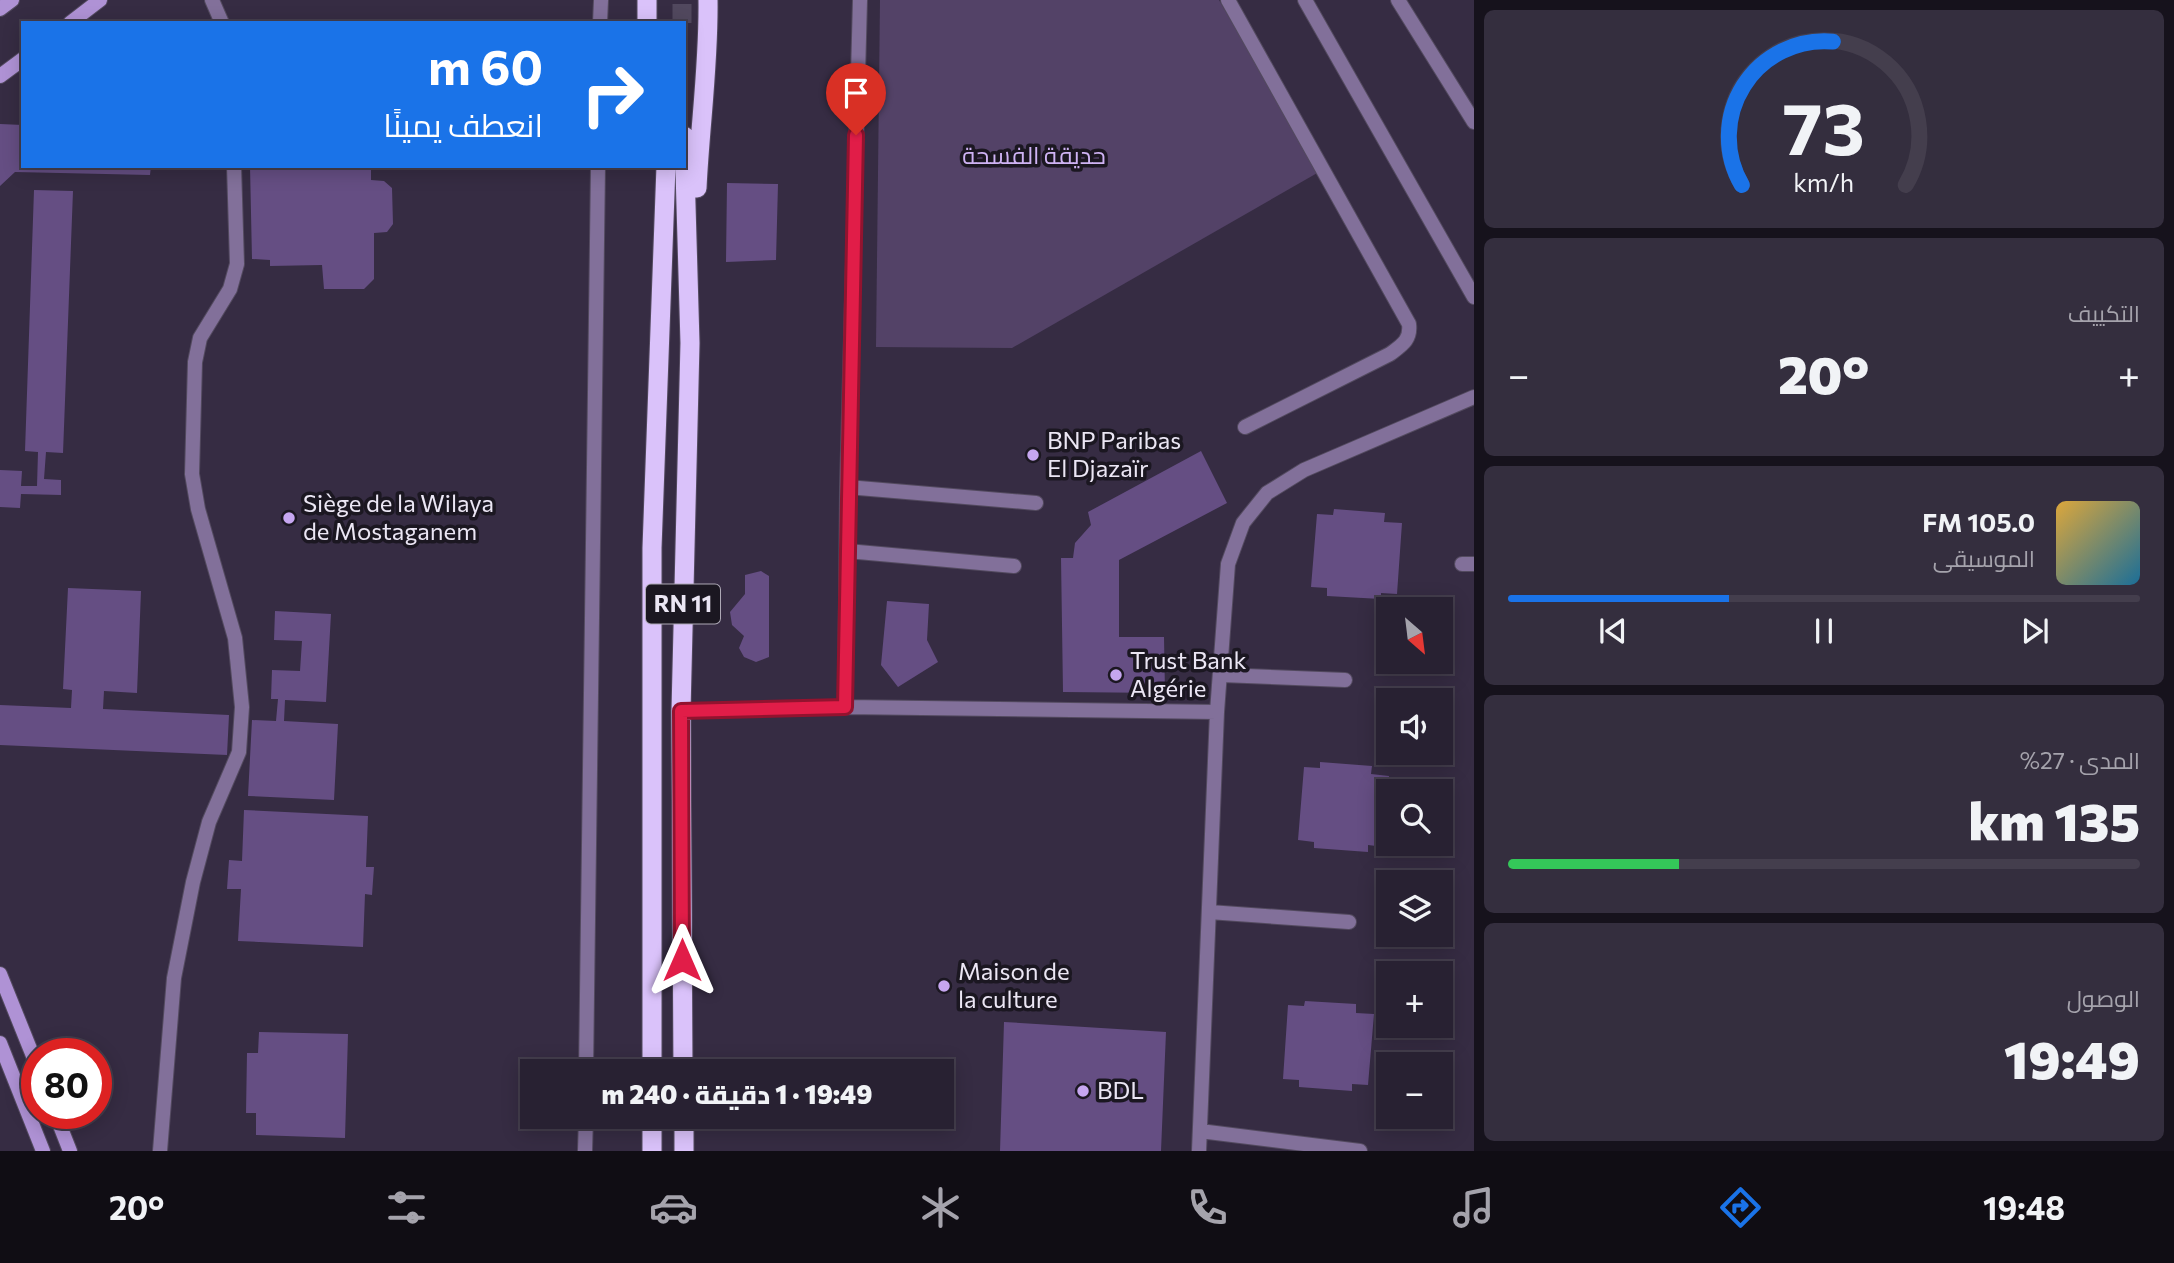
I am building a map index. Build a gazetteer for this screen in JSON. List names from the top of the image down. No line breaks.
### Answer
{"streets":{"highway":["RN 11"]},"parks":["حديقة الفسحة"],"places":["BNP Paribas El Djazaïr","Siège de la Wilaya de Mostaganem","Trust Bank Algérie","Maison de la culture","BDL"],"north":"bottom right","page":{"turn":["60 m","انعطف يمينًا"],"tile":["التكييف",["المدى · 27%","135 km"],["الوصول","19:49"]],"heat":["−","20°","+"],"song":["105.0 FM","الموسيقى"],"map_buttons":["+","−"],"limit":"80","trip":"19:49 · 1 دقيقة · 240 m","tabs":["19:48","20°"],"gauge":["73","km/h"]}}
